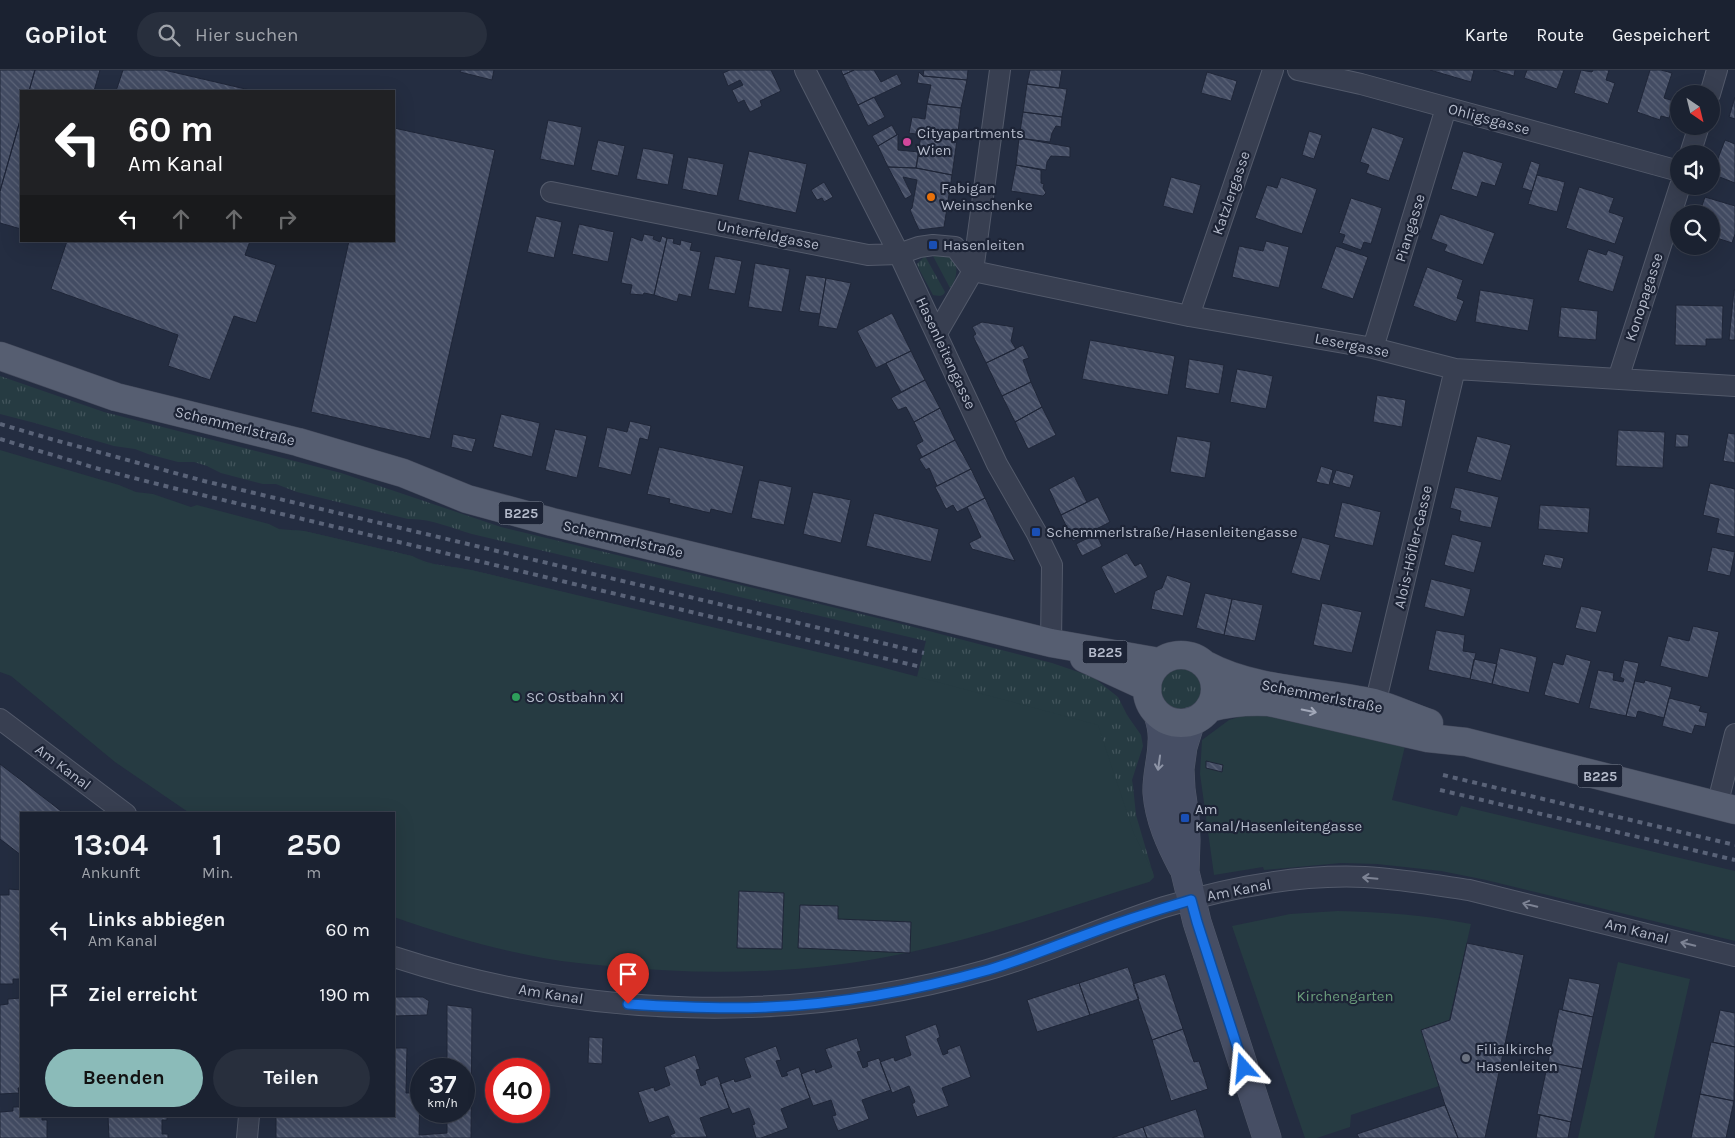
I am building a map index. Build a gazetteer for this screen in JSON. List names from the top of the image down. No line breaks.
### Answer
{"streets":{"main road":["Schemmerlstraße","B225"],"street":["Ohligsgasse","Katzlergasse","Piangasse","Unterfeldgasse","Konopagasse","Lesergasse","Hasenleitengasse","Alois-Höfler-Gasse","Am Kanal"]},"crossings":[["Ohligsgasse","Piangasse"],["Katzlergasse","Lesergasse"],["Piangasse","Lesergasse"],["Unterfeldgasse","Lesergasse"],["Unterfeldgasse","Hasenleitengasse"],["Konopagasse","Lesergasse"],["Lesergasse","Alois-Höfler-Gasse"],["Hasenleitengasse","Schemmerlstraße"],["Schemmerlstraße","B225"],["Schemmerlstraße","Alois-Höfler-Gasse"]],"one_way":["Am Kanal"],"parks":["Kirchengarten"],"places":{"other":["Cityapartments Wien","Fabigan Weinschenke","SC Ostbahn XI","Filialkirche Hasenleiten"],"transit":["Hasenleiten","Schemmerlstraße/Hasenleitengasse","Am Kanal/Hasenleitengasse"]},"north":"bottom right","page":{"header":"GoPilot","search":"Hier suchen","nav":["Karte","Route","Gespeichert"],"turn":["60 m","Am Kanal"],"eta":["13:04","Ankunft","1","Min.","250","m"],"list":[{"name":"Links abbiegen","note":"Am Kanal","value":"60 m"},{"name":"Ziel erreicht","value":"190 m"}],"buttons":["Beenden","Teilen"],"speed":"37 km/h","limit":"40"}}
